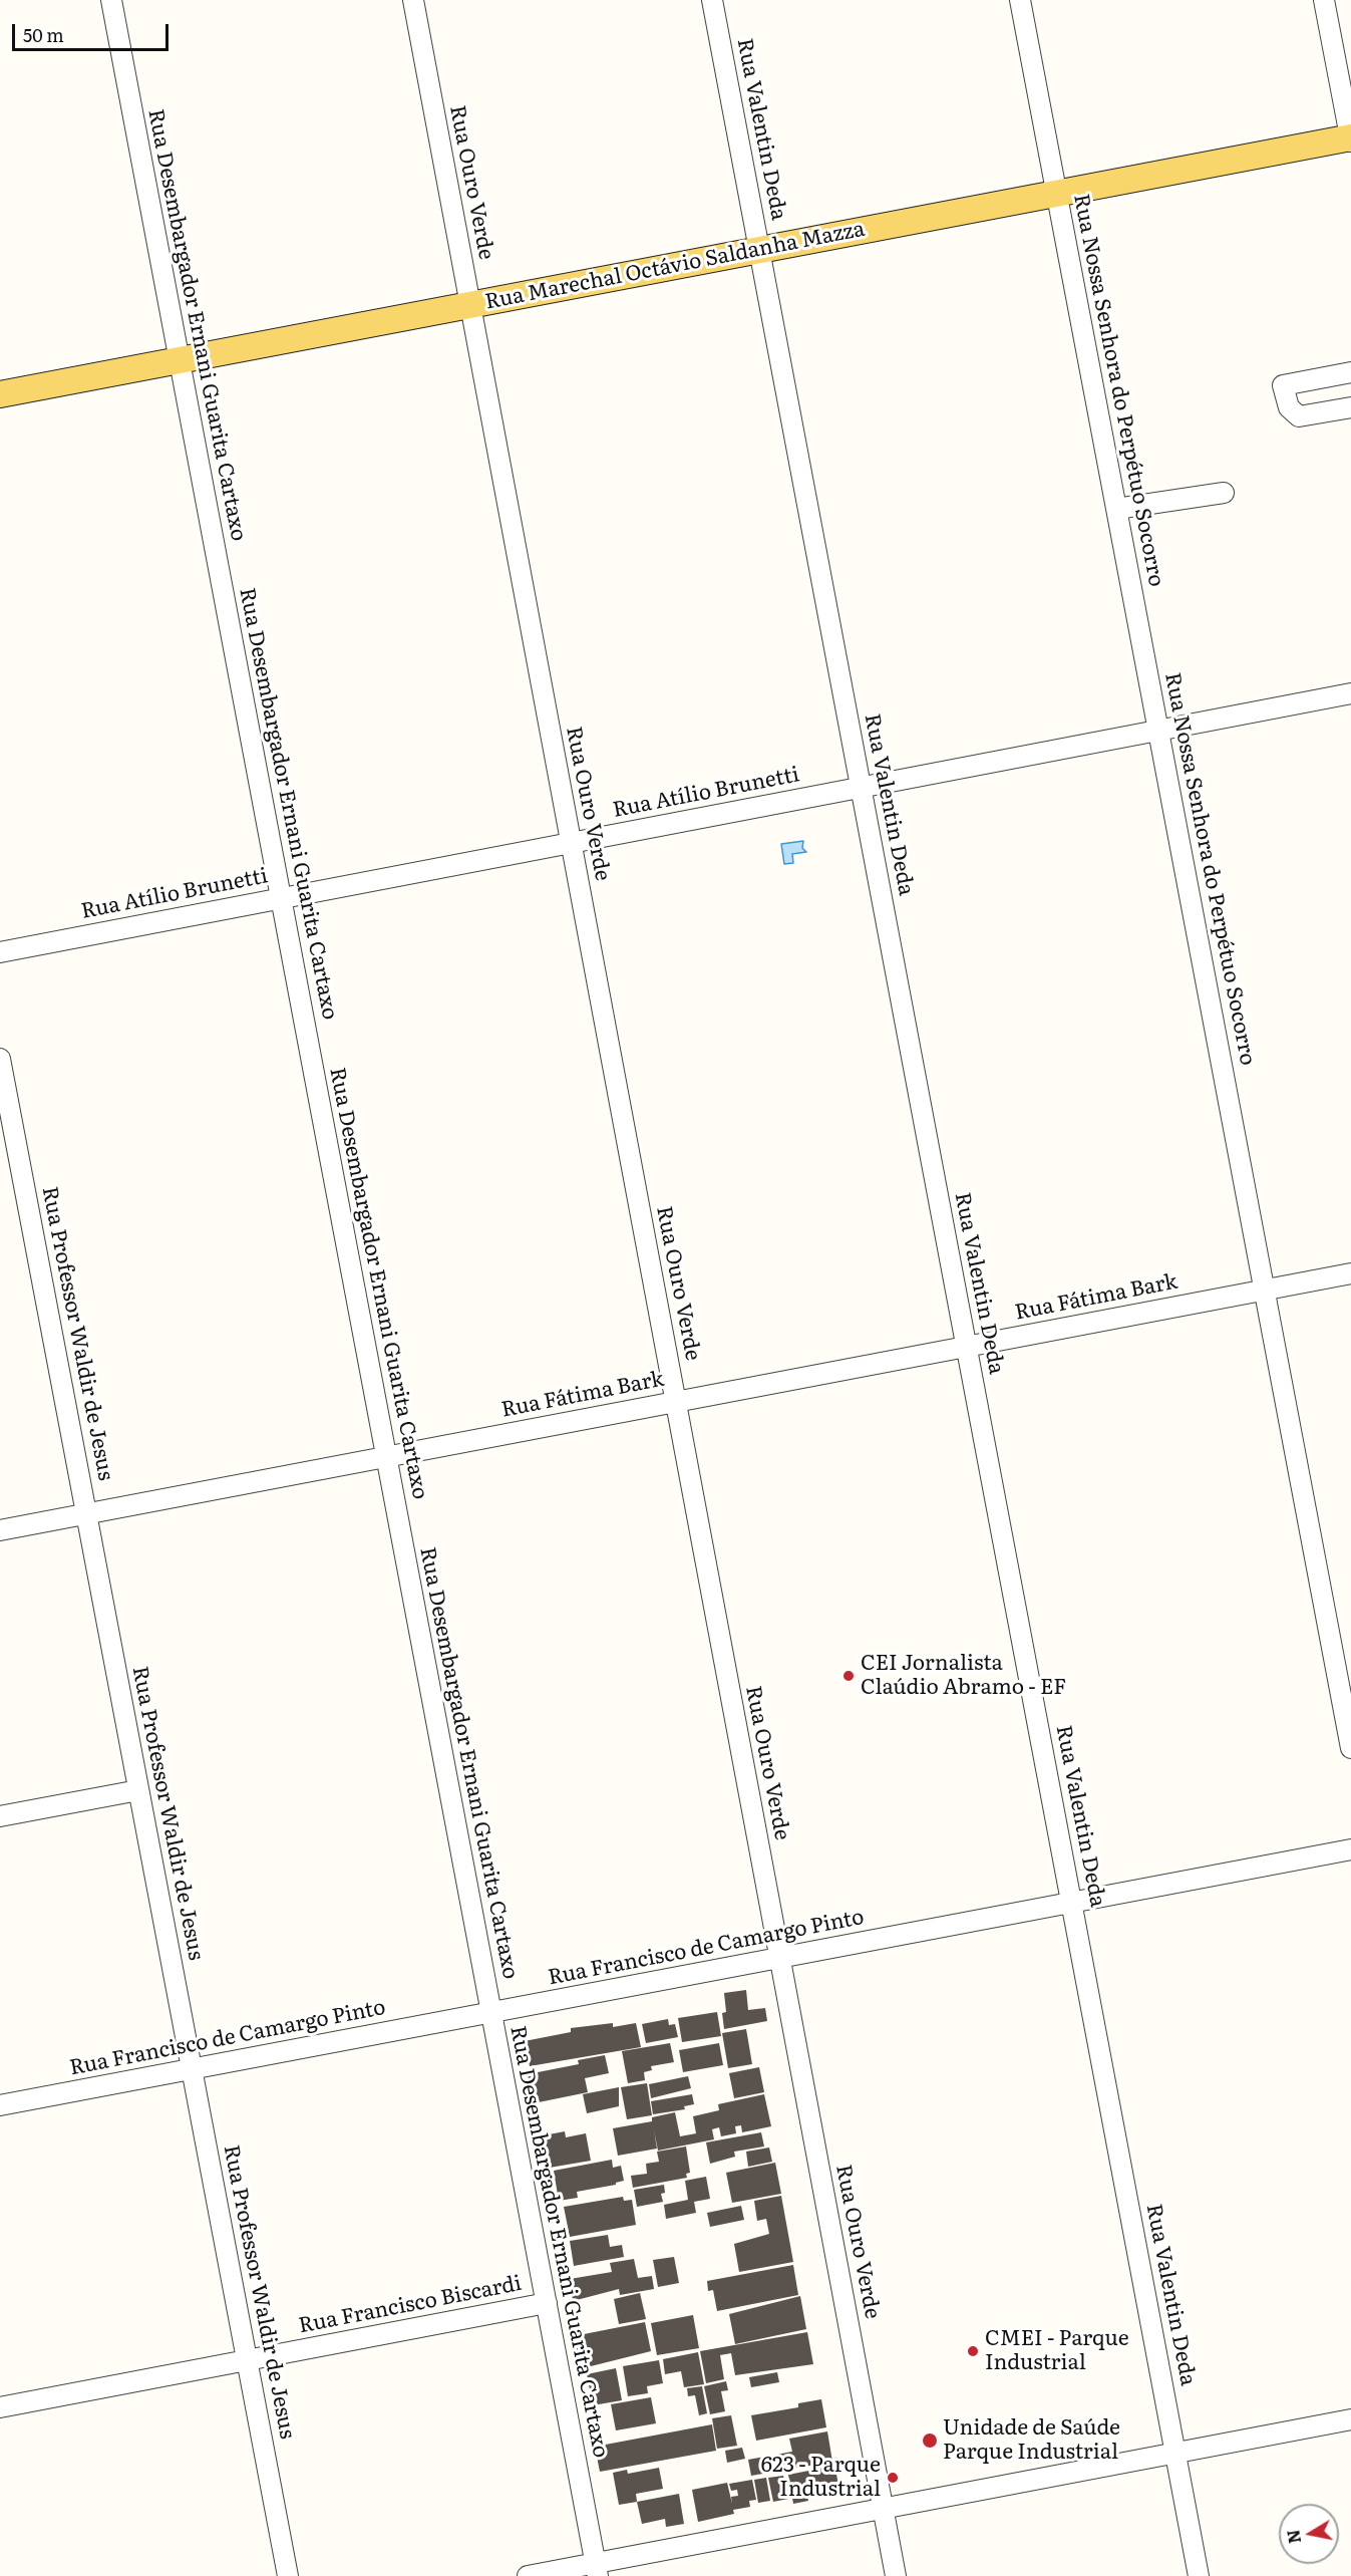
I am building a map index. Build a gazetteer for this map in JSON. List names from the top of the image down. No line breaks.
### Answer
{"streets":{"main road":["Rua Marechal Octávio Saldanha Mazza"],"street":["Rua Valentin Deda","Rua Ouro Verde","Rua Desembargador Ernani Guarita Cartaxo","Rua Nossa Senhora do Perpétuo Socorro","Rua Atílio Brunetti","Rua Fátima Bark","Rua Professor Waldir de Jesus","Rua Francisco de Camargo Pinto","Rua Francisco Biscardi"]},"crossings":[["Rua Valentin Deda","Rua Marechal Octávio Saldanha Mazza"],["Rua Valentin Deda","Rua Atílio Brunetti"],["Rua Valentin Deda","Rua Fátima Bark"],["Rua Valentin Deda","Rua Francisco de Camargo Pinto"],["Rua Ouro Verde","Rua Marechal Octávio Saldanha Mazza"],["Rua Ouro Verde","Rua Atílio Brunetti"],["Rua Ouro Verde","Rua Fátima Bark"],["Rua Ouro Verde","Rua Francisco de Camargo Pinto"],["Rua Marechal Octávio Saldanha Mazza","Rua Desembargador Ernani Guarita Cartaxo"],["Rua Marechal Octávio Saldanha Mazza","Rua Nossa Senhora do Perpétuo Socorro"],["Rua Desembargador Ernani Guarita Cartaxo","Rua Atílio Brunetti"],["Rua Desembargador Ernani Guarita Cartaxo","Rua Fátima Bark"],["Rua Desembargador Ernani Guarita Cartaxo","Rua Francisco de Camargo Pinto"],["Rua Desembargador Ernani Guarita Cartaxo","Rua Francisco Biscardi"],["Rua Nossa Senhora do Perpétuo Socorro","Rua Atílio Brunetti"],["Rua Nossa Senhora do Perpétuo Socorro","Rua Fátima Bark"],["Rua Fátima Bark","Rua Professor Waldir de Jesus"],["Rua Professor Waldir de Jesus","Rua Francisco de Camargo Pinto"],["Rua Professor Waldir de Jesus","Rua Francisco Biscardi"]],"places":["CEI Jornalista Claúdio Abramo - EF","CMEI - Parque Industrial","Unidade de Saúde Parque Industrial","623 - Parque Industrial"],"scale_bar":"50 m","north":"left"}
